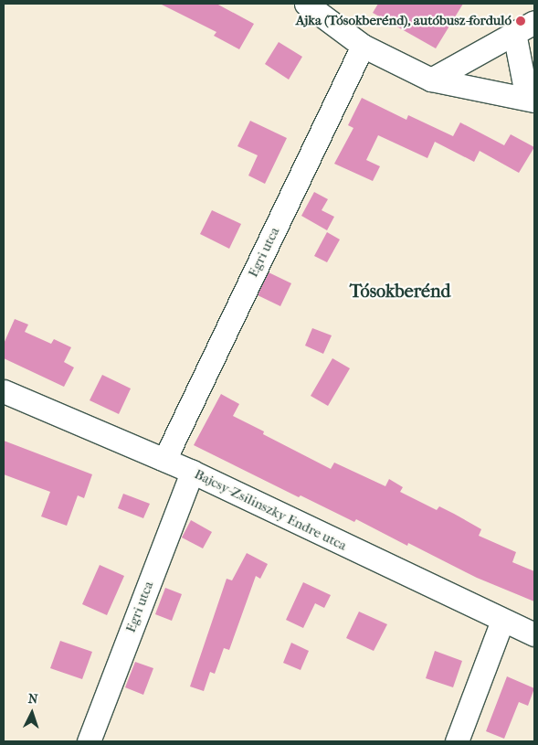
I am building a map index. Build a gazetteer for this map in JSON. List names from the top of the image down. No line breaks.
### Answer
{"streets":{"street":["Egri utca","Bajcsy-Zsilinszky Endre utca"]},"crossings":[["Egri utca","Bajcsy-Zsilinszky Endre utca"]],"districts":["Tósokberénd"],"places":["Ajka (Tósokberénd), autóbusz-forduló"],"north":"top"}
